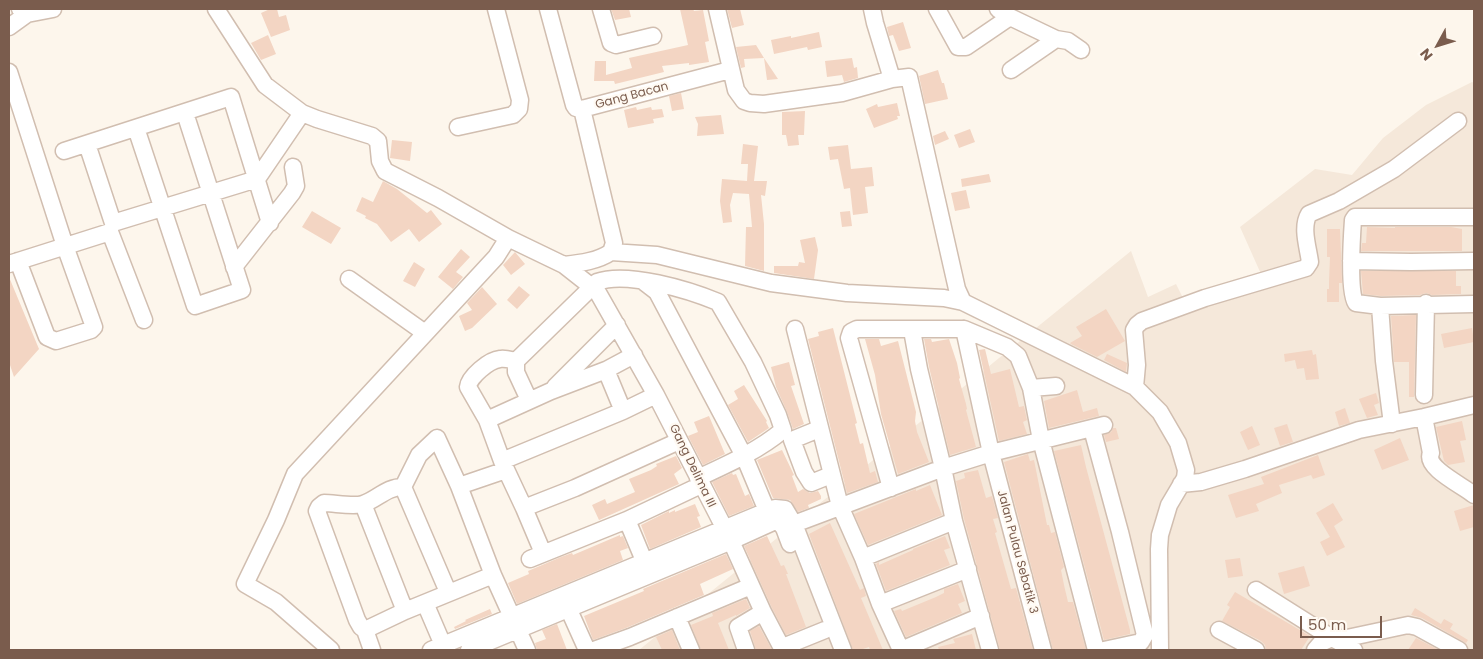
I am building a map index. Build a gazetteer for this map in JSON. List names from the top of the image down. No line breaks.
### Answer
{"streets":{"street":["Gang Bacan","Gang Delima III","Jalan Pulau Sebatik 3"]},"scale_bar":"50 m","north":"bottom left"}
